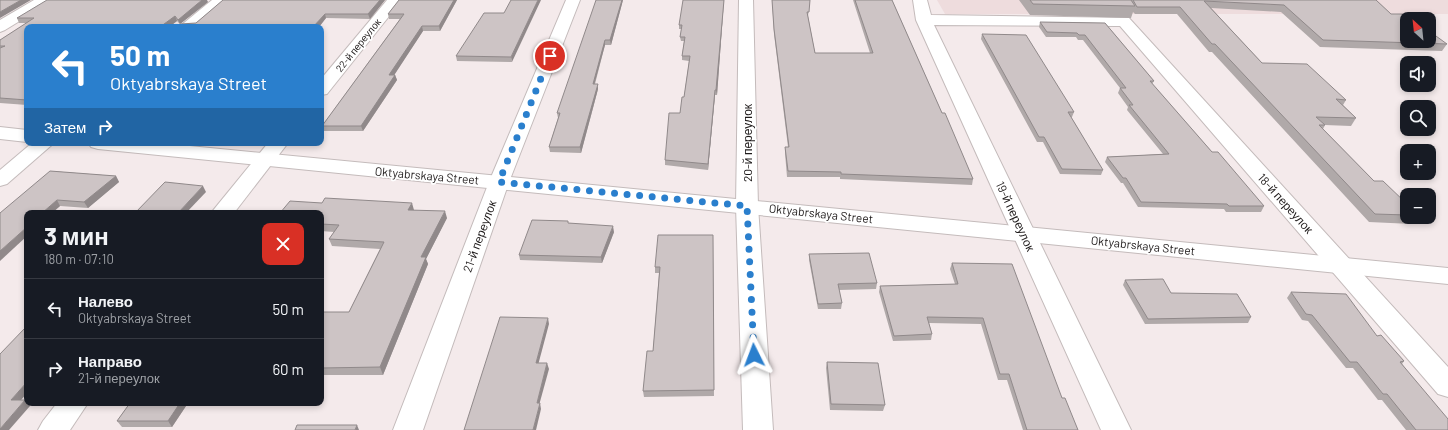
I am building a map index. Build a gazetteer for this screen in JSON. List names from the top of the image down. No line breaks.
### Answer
{"streets":{"street":["22-й переулок","20-й переулок","Oktyabrskaya Street","18-й переулок","19-й переулок","21-й переулок"]},"crossings":[["20-й переулок","Oktyabrskaya Street"],["Oktyabrskaya Street","18-й переулок"],["Oktyabrskaya Street","19-й переулок"],["Oktyabrskaya Street","21-й переулок"],["18-й переулок","19-й переулок"]],"north":"top left","page":{"map_buttons":["+","−"],"turn":["50 m","Oktyabrskaya Street"],"then":"Затем","heading":["3 мин","180 m · 07:10"],"list":[{"name":"Налево","note":"Oktyabrskaya Street","value":"50 m"},{"name":"Направо","note":"21-й переулок","value":"60 m"}]}}
